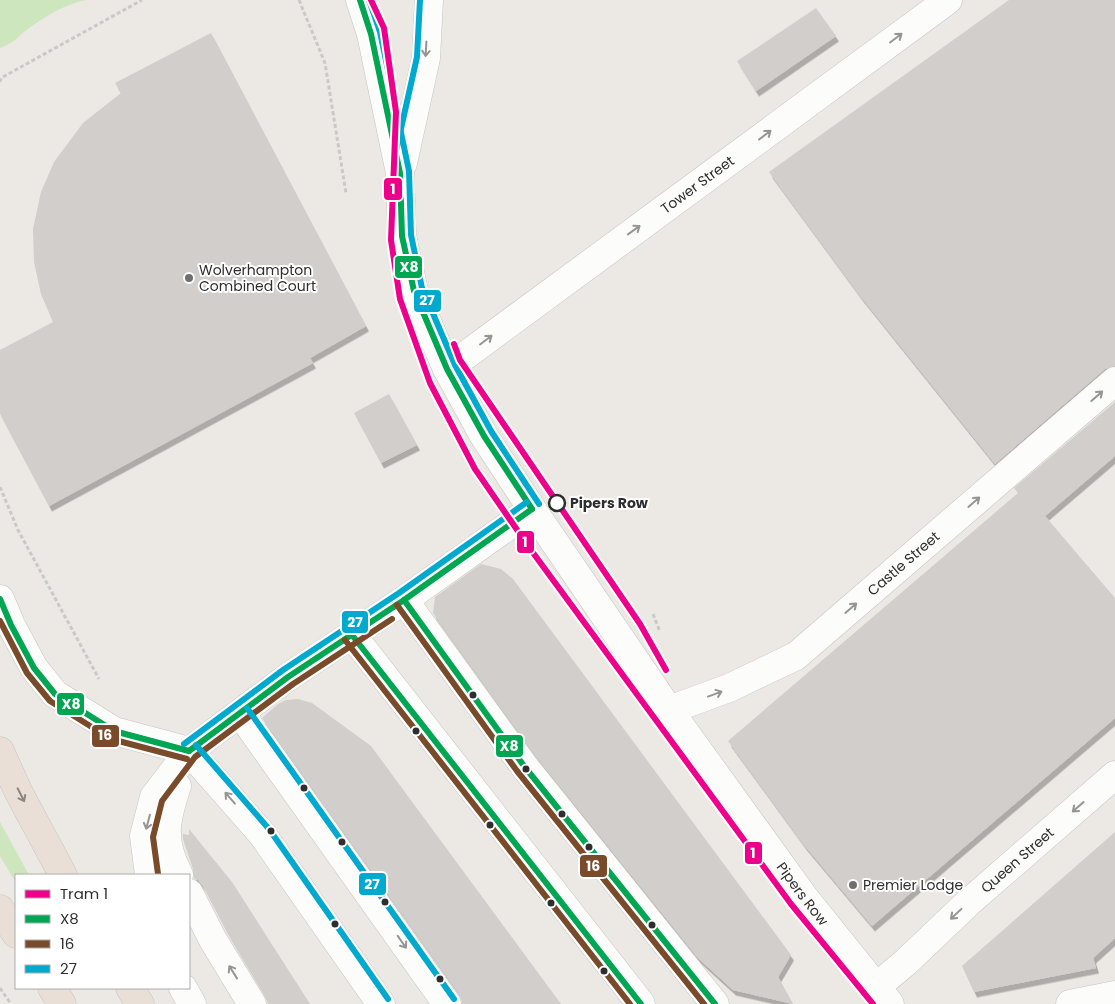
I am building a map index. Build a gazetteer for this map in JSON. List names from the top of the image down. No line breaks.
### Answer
{"streets":{"street":["Tower Street","Castle Street","Queen Street","Pipers Row"]},"crossings":[["Tower Street","Pipers Row"],["Castle Street","Pipers Row"],["Queen Street","Pipers Row"]],"one_way":["Tower Street","Castle Street","Queen Street"],"places":["Wolverhampton Combined Court","Pipers Row","Premier Lodge"],"lines":["tram line 1","transit line X8","transit line 27","transit line 16"],"legend":["Tram 1","X8","16","27"]}
